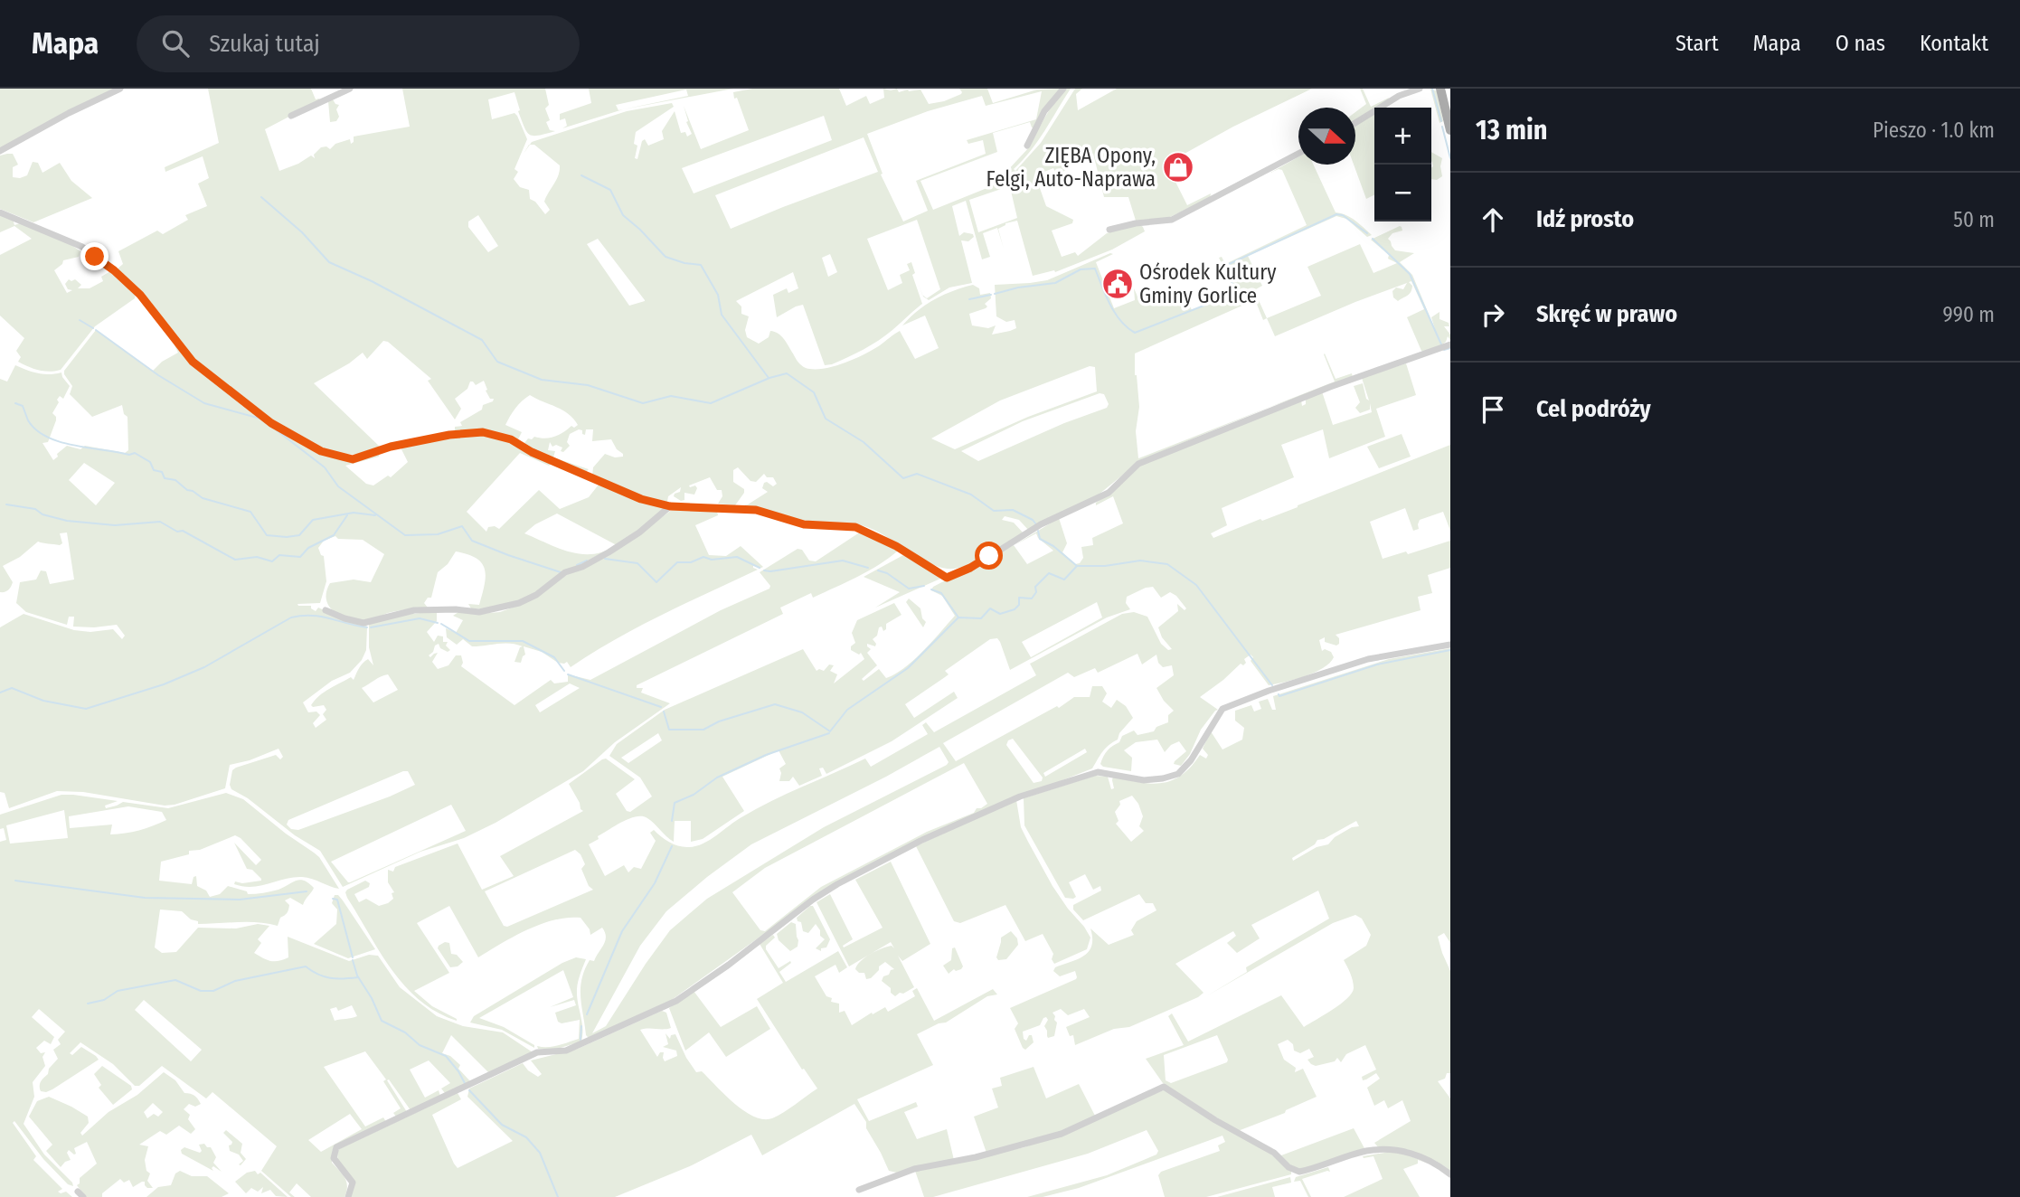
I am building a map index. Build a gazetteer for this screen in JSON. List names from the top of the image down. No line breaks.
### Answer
{"places":{"shop":["ZIĘBA Opony, Felgi, Auto-Naprawa"],"public building":["Ośrodek Kultury Gminy Gorlice"]},"north":"right","page":{"header":"Mapa","search":"Szukaj tutaj","nav":["Start","Mapa","O nas","Kontakt"],"heading":["13 min","Pieszo · 1.0 km"],"map_buttons":["+","−"],"list":[["Idź prosto","50 m"],["Skręć w prawo","990 m"],"Cel podróży"]}}
